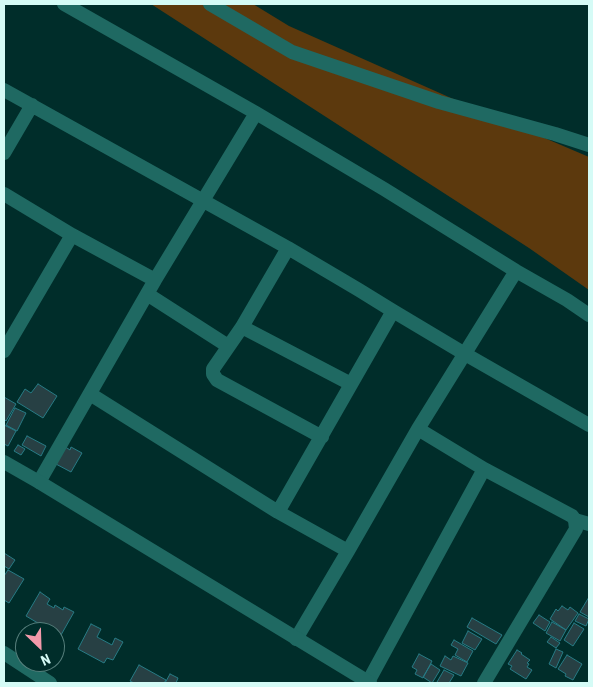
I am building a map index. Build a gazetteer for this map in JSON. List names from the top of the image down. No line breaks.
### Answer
{"north":"bottom right"}
